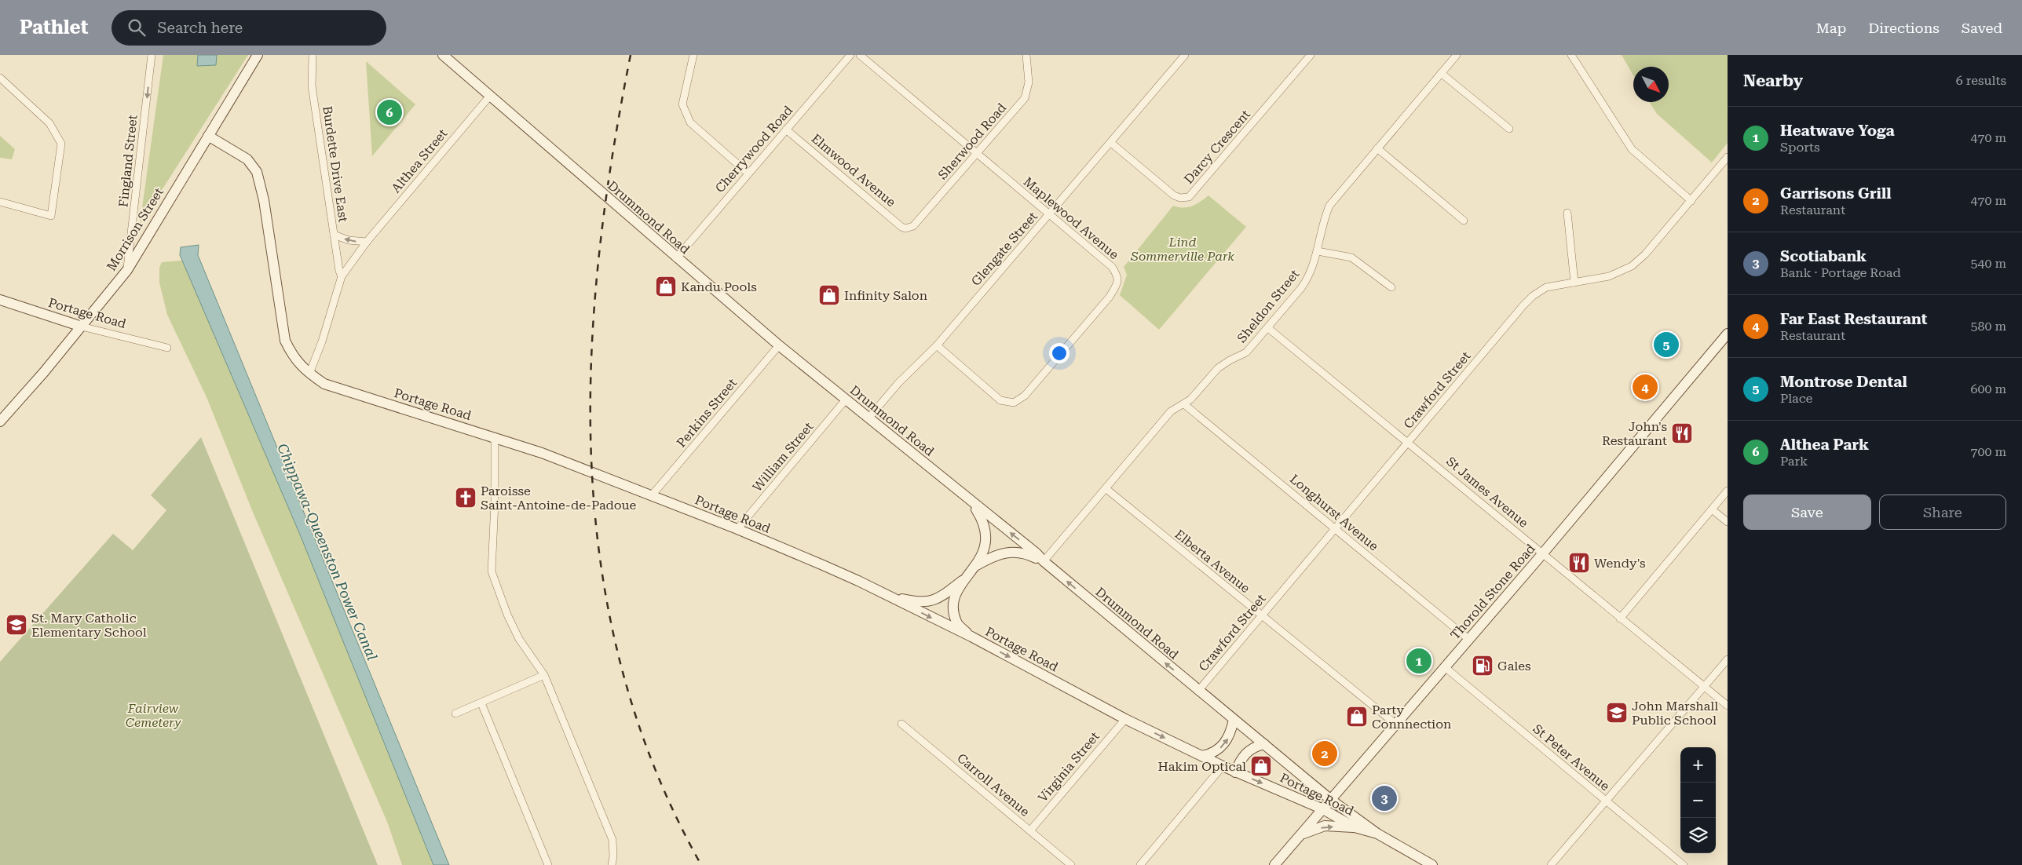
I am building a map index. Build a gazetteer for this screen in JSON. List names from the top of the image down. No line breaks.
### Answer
{"streets":{"main road":["Drummond Road","Morrison Street","Portage Road","Thorold Stone Road"],"street":["Sherwood Road","Darcy Crescent","Cherrywood Road","Fingland Street","Althea Street","Burdette Drive East","Elmwood Avenue","Maplewood Avenue","Glengate Street","Sheldon Street","Crawford Street","Perkins Street","William Street","St James Avenue","Longhurst Avenue","Elberta Avenue","St Peter Avenue","Virginia Street","Carroll Avenue"]},"crossings":[["Sherwood Road","Elmwood Avenue"],["Sherwood Road","Maplewood Avenue"],["Darcy Crescent","Glengate Street"],["Cherrywood Road","Elmwood Avenue"],["Cherrywood Road","Drummond Road"],["Fingland Street","Morrison Street"],["Althea Street","Burdette Drive East"],["Althea Street","Drummond Road"],["Althea Street","Portage Road"],["Drummond Road","Glengate Street"],["Drummond Road","Sheldon Street"],["Drummond Road","Portage Road"],["Drummond Road","Crawford Street"],["Drummond Road","Perkins Street"],["Drummond Road","William Street"],["Drummond Road","Thorold Stone Road"],["Maplewood Avenue","Glengate Street"],["Morrison Street","Portage Road"],["Sheldon Street","St James Avenue"],["Sheldon Street","Longhurst Avenue"],["Sheldon Street","Elberta Avenue"],["Portage Road","Perkins Street"],["Portage Road","William Street"],["Portage Road","Thorold Stone Road"],["Portage Road","Virginia Street"],["Crawford Street","St James Avenue"],["Crawford Street","Longhurst Avenue"],["Crawford Street","Elberta Avenue"],["St James Avenue","Thorold Stone Road"],["Longhurst Avenue","Thorold Stone Road"],["Elberta Avenue","Thorold Stone Road"],["Thorold Stone Road","St Peter Avenue"],["Virginia Street","Carroll Avenue"]],"one_way":["Fingland Street"],"water":["Chippawa-Queenston Power Canal"],"parks":["Lind Sommerville Park","Fairview Cemetery"],"places":{"shop":["Kandu Pools","Infinity Salon","Party Connnection","Hakim Optical"],"restaurant":["John's Restaurant","Wendy's"],"church":["Paroisse Saint-Antoine-de-Padoue"],"school or university":["St. Mary Catholic Elementary School","John Marshall Public School"],"fuel station":["Gales"]},"north":"bottom right","page":{"header":"Pathlet","search":"Search here","nav":["Map","Directions","Saved"],"heading":["Nearby","6 results"],"pins":["6","5","4","1","2","3"],"list":[{"mark":"1","name":"Heatwave Yoga","note":"Sports","value":"470 m"},{"mark":"2","name":"Garrisons Grill","note":"Restaurant","value":"470 m"},{"mark":"3","name":"Scotiabank","note":"Bank · Portage Road","value":"540 m"},{"mark":"4","name":"Far East Restaurant","note":"Restaurant","value":"580 m"},{"mark":"5","name":"Montrose Dental","note":"Place","value":"600 m"},{"mark":"6","name":"Althea Park","note":"Park","value":"700 m"}],"buttons":["Save","Share"],"map_buttons":["+","−"]}}
